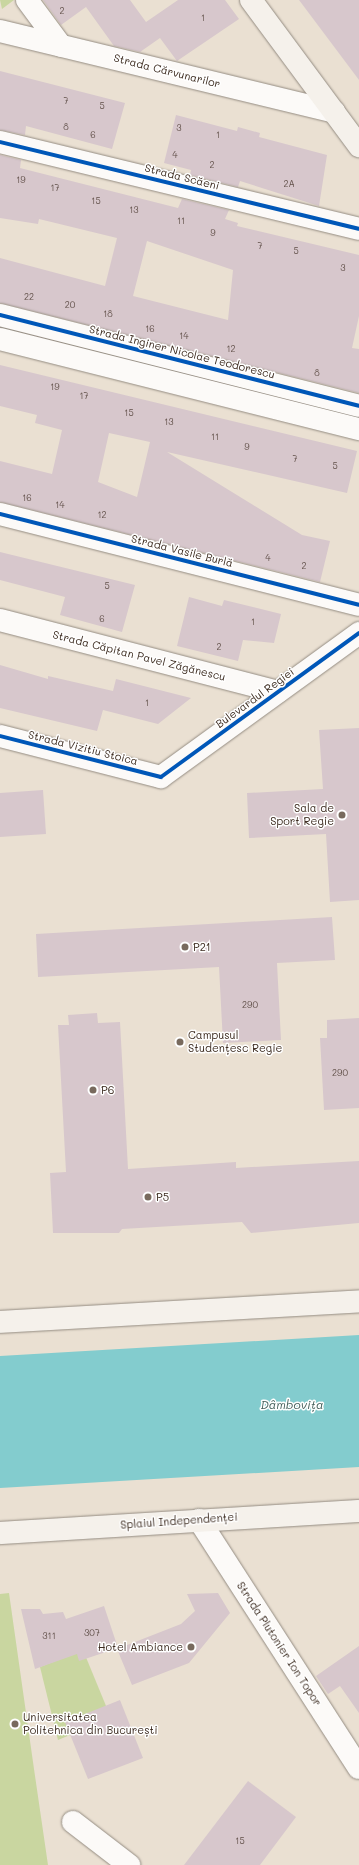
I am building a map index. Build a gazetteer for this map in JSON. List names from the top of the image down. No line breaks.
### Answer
{"streets":{"main road":["Splaiul Independenței"],"street":["Strada Cărvunarilor","Strada Scăeni","Strada Inginer Nicolae Teodorescu","Strada Vasile Burlă","Strada Căpitan Pavel Zăgănescu","Bulevardul Regiei","Strada Vizitiu Stoica","Strada Plutonier Ion Topor"]},"crossings":[["Strada Căpitan Pavel Zăgănescu","Bulevardul Regiei"],["Bulevardul Regiei","Strada Vizitiu Stoica"],["Splaiul Independenței","Strada Plutonier Ion Topor"]],"water":["Dâmbovița"],"places":["Sala de Sport Regie","P21","Campusul Studențesc Regie","P6","P5","Hotel Ambiance","Universitatea Politehnica din București"],"house_numbers":["2","1","7","5","8","3","6","1","4","2","19","2A","17","15","13","11","9","7","5","3","22","20","18","16","14","12","8","19","17","15","13","11","9","7","5","16","14","12","4","2","5","6","1","2","1","290","290","307","311","15"]}
